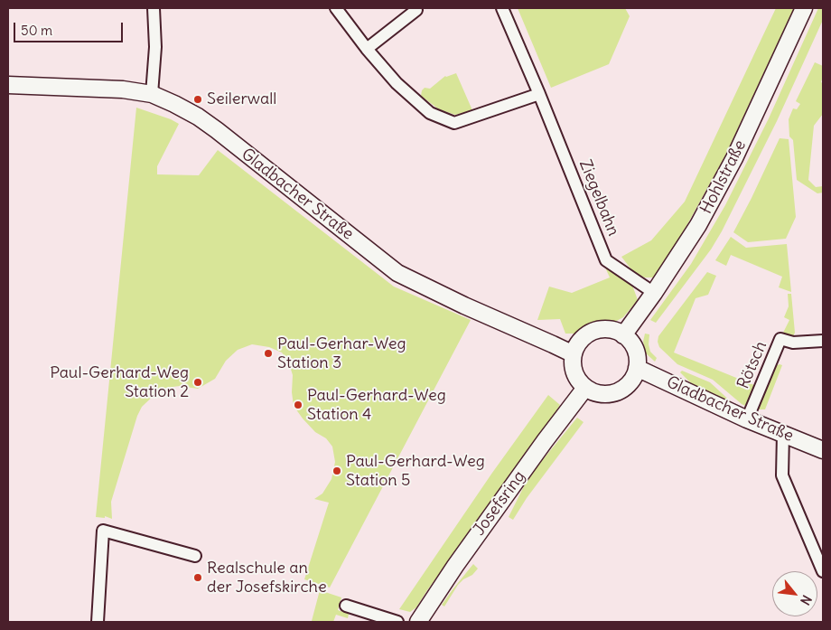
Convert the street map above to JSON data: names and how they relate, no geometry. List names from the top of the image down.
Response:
{
  "streets": {
    "main road": ["Hohlstraße", "Gladbacher Straße", "Josefsring"],
    "street": ["Ziegelbahn", "Rötsch"]
  },
  "crossings": [
    ["Hohlstraße", "Gladbacher Straße"],
    ["Hohlstraße", "Ziegelbahn"],
    ["Hohlstraße", "Josefsring"],
    ["Gladbacher Straße", "Rötsch"],
    ["Gladbacher Straße", "Josefsring"]
  ],
  "places": [
    "Seilerwall",
    "Paul-Gerhar-Weg Station 3",
    "Paul-Gerhard-Weg Station 2",
    "Paul-Gerhard-Weg Station 4",
    "Paul-Gerhard-Weg Station 5",
    "Realschule an der Josefskirche"
  ],
  "scale_bar": "50 m",
  "north": "bottom right"
}
